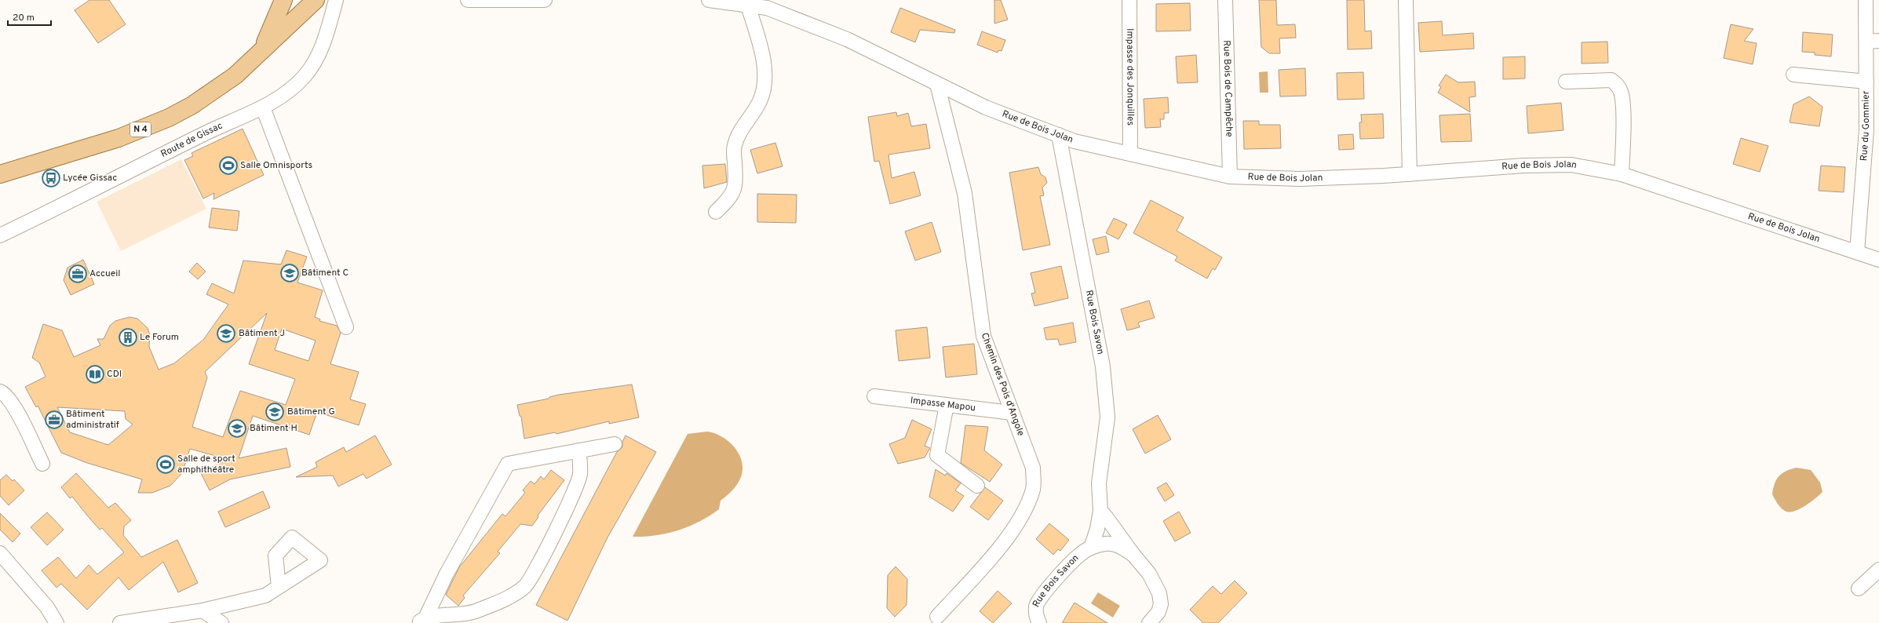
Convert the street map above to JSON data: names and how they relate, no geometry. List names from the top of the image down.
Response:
{
  "streets": {
    "main road": ["N 4"],
    "street": [
      "Impasse des Jonquilles",
      "Rue Bois de Campêche",
      "Rue du Gommier",
      "Rue de Bois Jolan",
      "Route de Gissac",
      "Rue Bois Savon",
      "Chemin des Pois d'Angole",
      "Impasse Mapou"
    ]
  },
  "crossings": [
    ["Impasse des Jonquilles", "Rue de Bois Jolan"],
    ["Rue Bois de Campêche", "Rue de Bois Jolan"],
    ["Rue du Gommier", "Rue de Bois Jolan"],
    ["Rue de Bois Jolan", "Rue Bois Savon"],
    ["Rue de Bois Jolan", "Chemin des Pois d'Angole"],
    ["Chemin des Pois d'Angole", "Impasse Mapou"]
  ],
  "places": {
    "sports": ["Salle Omnisports", "Salle de sport amphithéâtre"],
    "bus stop": ["Lycée Gissac"],
    "school or university": [
      "Bâtiment C",
      "Bâtiment J",
      "Bâtiment G",
      "Bâtiment H"
    ],
    "office": ["Accueil", "Bâtiment administratif"],
    "building": ["Le Forum"],
    "library": ["CDI"]
  },
  "scale_bar": "20 m"
}
